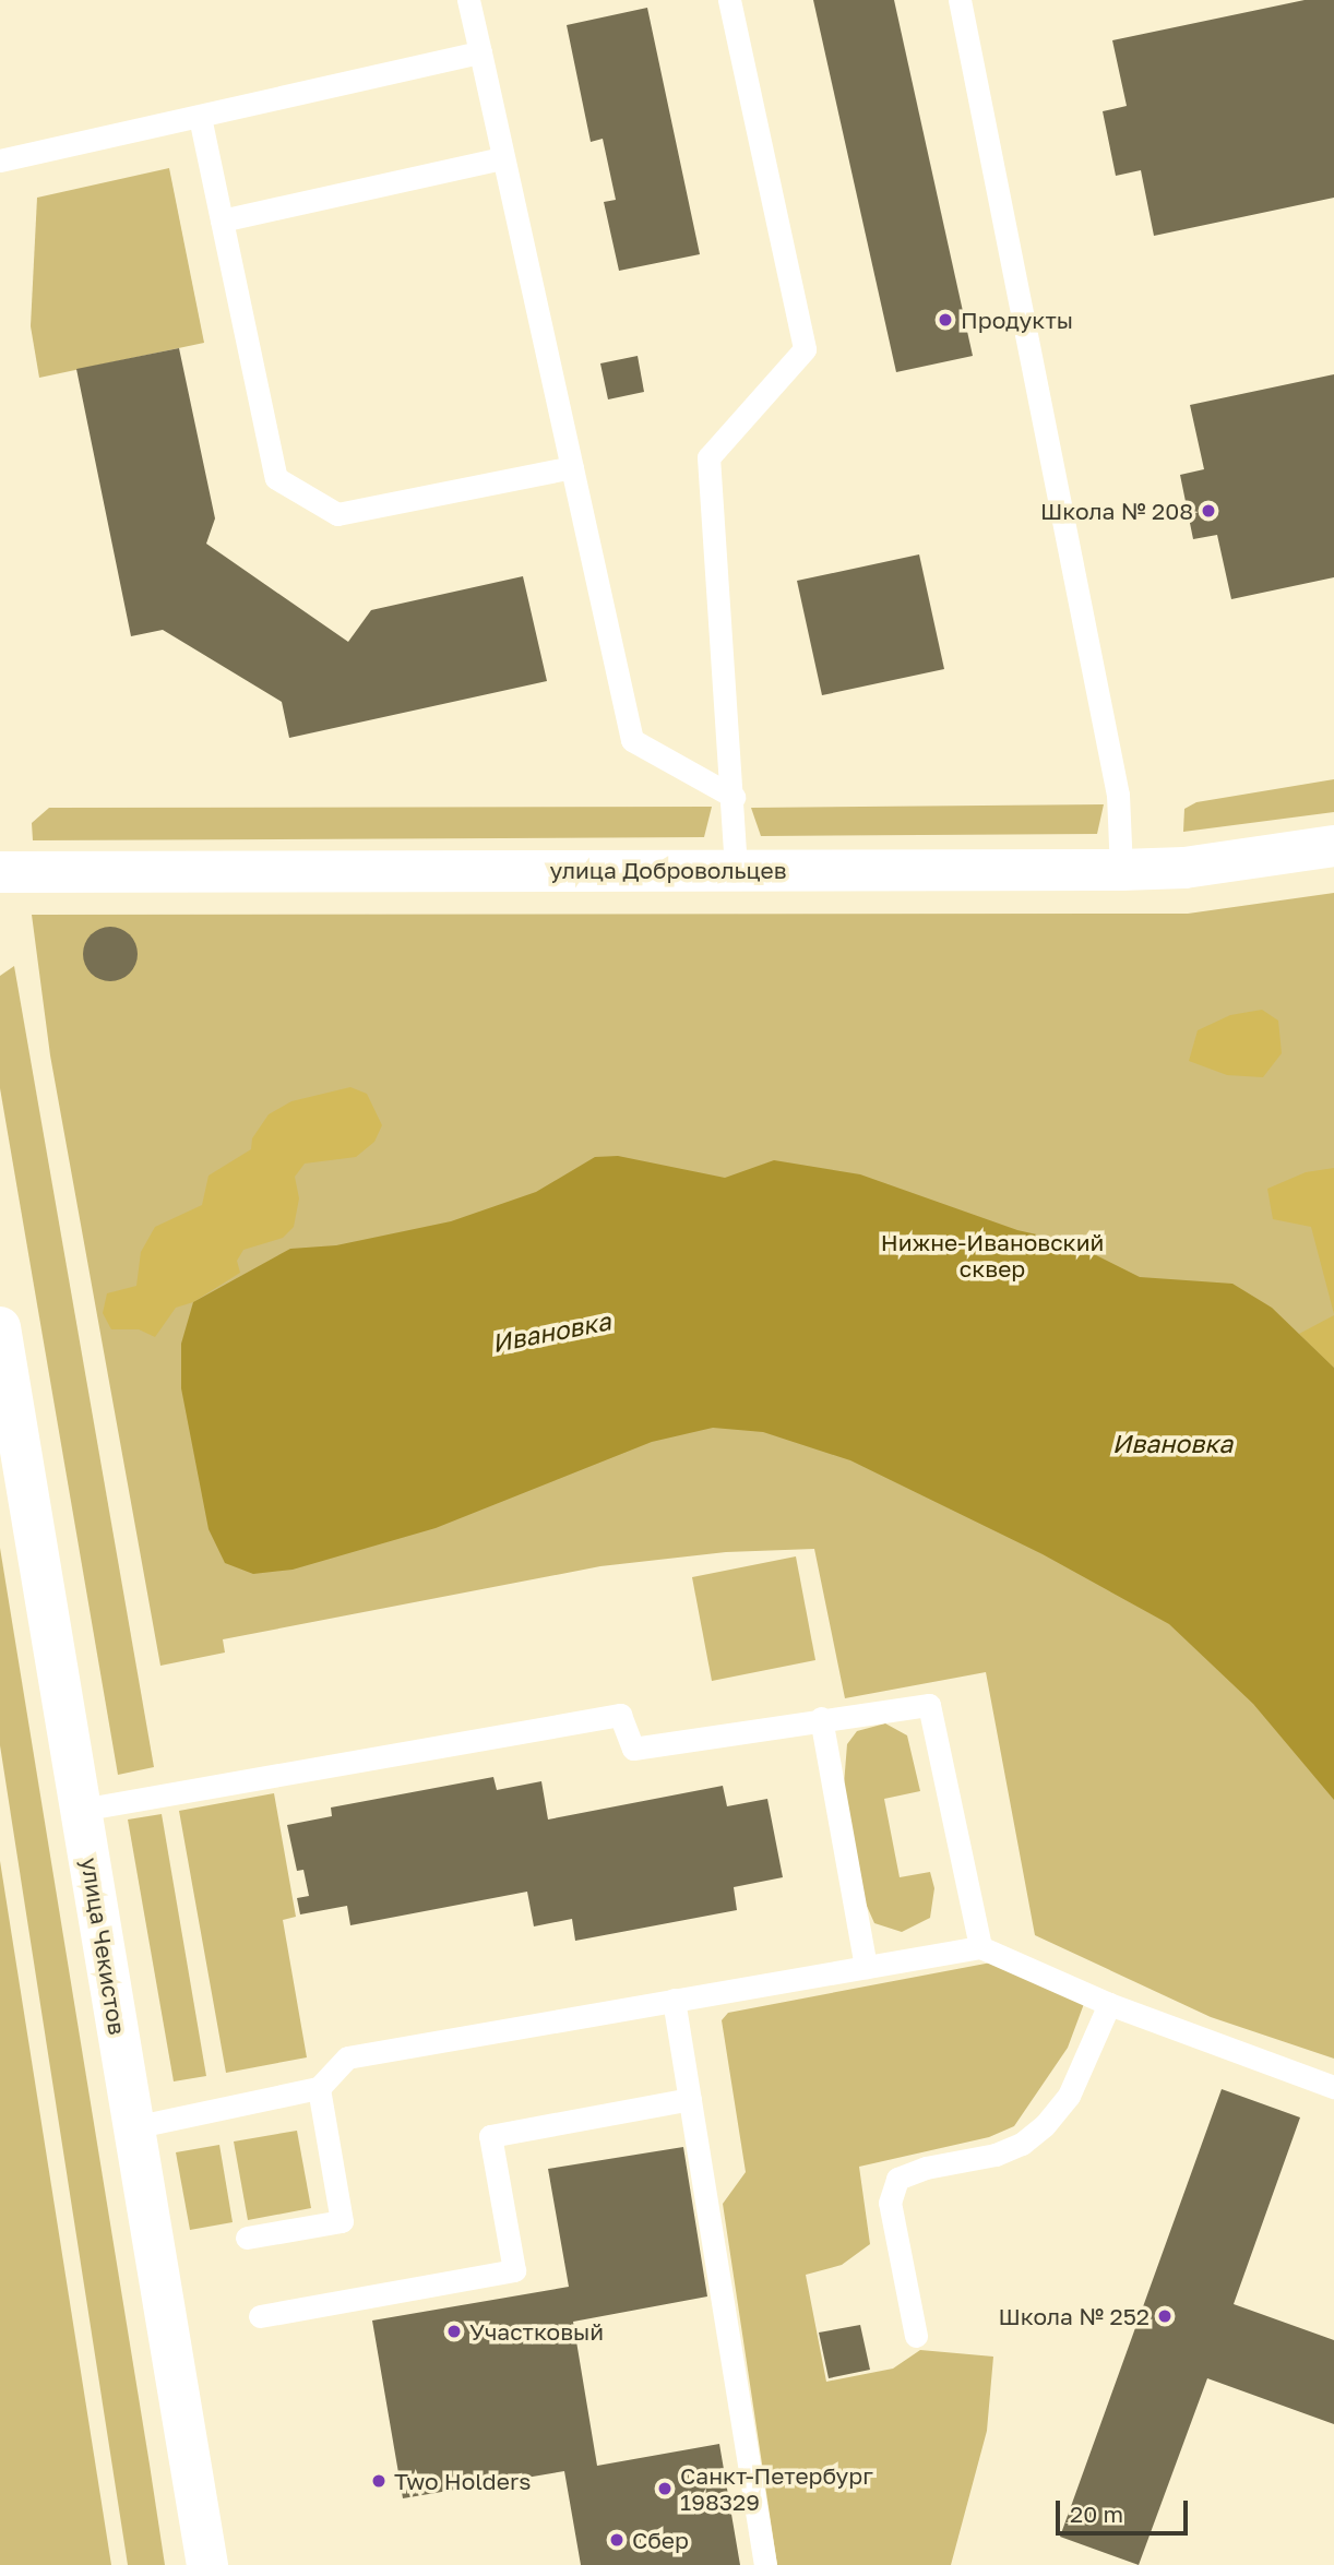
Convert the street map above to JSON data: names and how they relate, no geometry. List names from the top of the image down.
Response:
{
  "streets": {
    "street": ["улица Добровольцев", "улица Чекистов"]
  },
  "water": ["Ивановка"],
  "parks": ["Нижне-Ивановский сквер"],
  "places": [
    "Продукты",
    "Школа № 208",
    "Школа № 252",
    "Участковый",
    "Two Holders",
    "Санкт-Петербург 198329",
    "Сбер"
  ],
  "scale_bar": "20 m"
}
